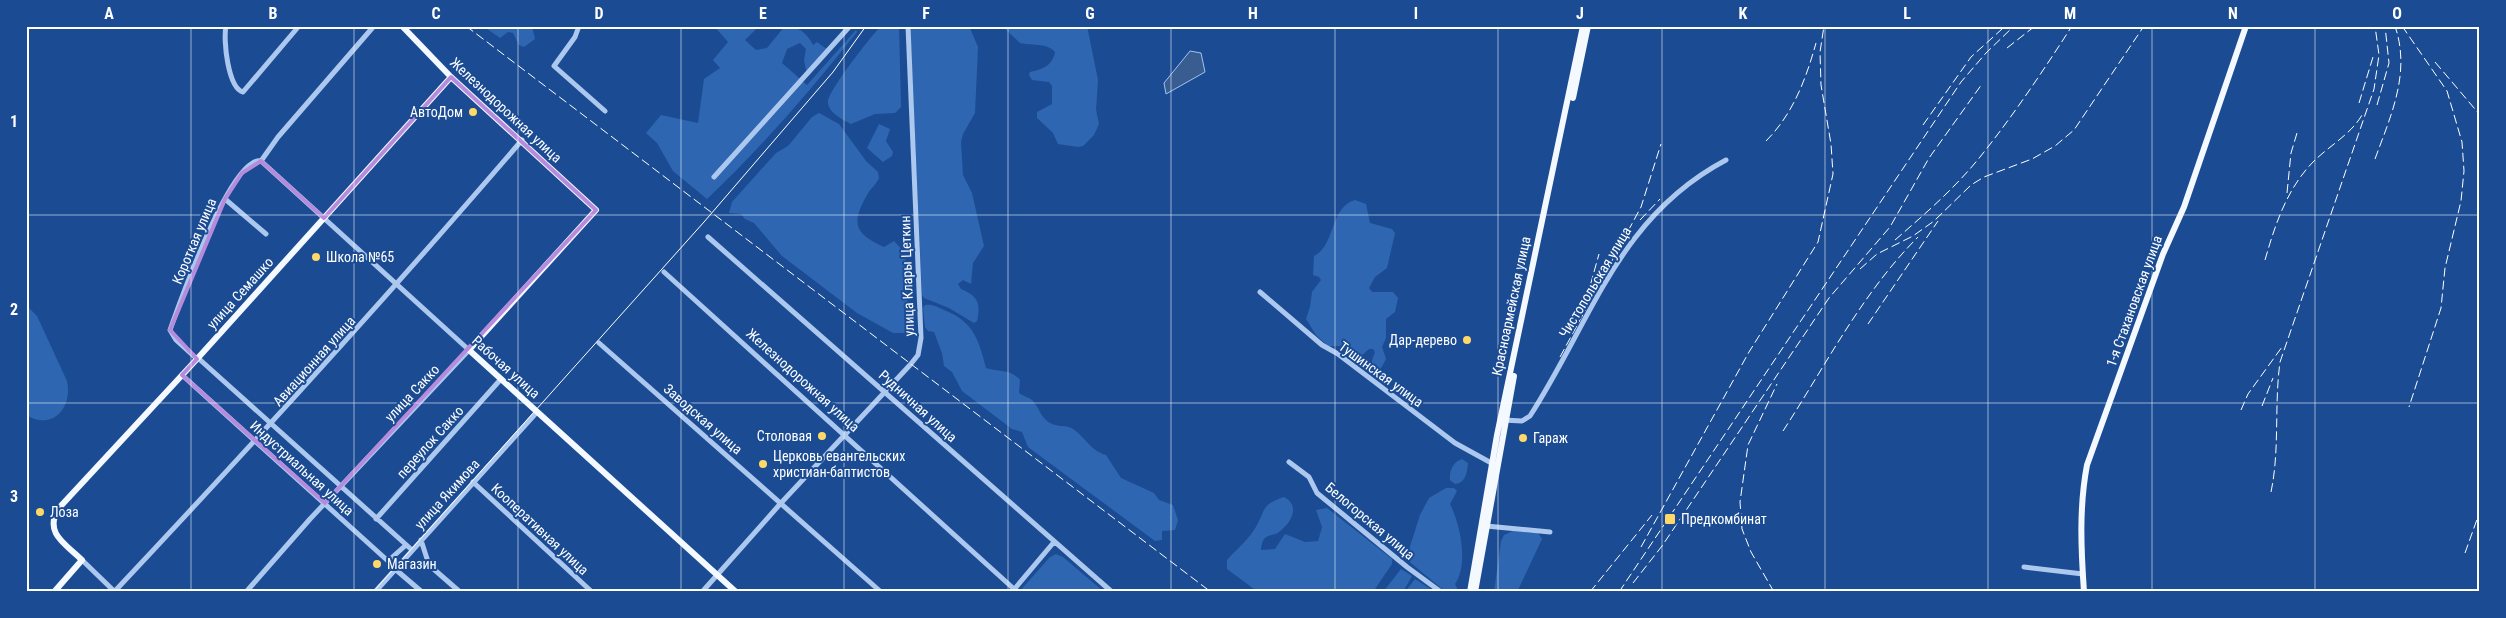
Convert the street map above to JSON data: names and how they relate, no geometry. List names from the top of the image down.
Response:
{
  "streets": {
    "main road": [
      "Железнодорожная улица",
      "улица Семашко",
      "1-я Стахановская улица",
      "Красноармейская улица",
      "Рабочая улица",
      "улица Сакко"
    ],
    "street": [
      "Короткая улица",
      "улица Клары Цеткин",
      "Чистопольская улица",
      "Авиационная улица",
      "Тушинская улица",
      "Рудничная улица",
      "Заводская улица",
      "переулок Сакко",
      "Индустриальная улица",
      "улица Якимова",
      "Белогорская улица",
      "Кооперативная улица"
    ]
  },
  "crossings": [
    ["Железнодорожная улица", "улица Клары Цеткин"],
    ["Железнодорожная улица", "улица Семашко"],
    ["Железнодорожная улица", "Авиационная улица"],
    ["Железнодорожная улица", "улица Сакко"],
    ["Короткая улица", "улица Семашко"],
    ["Короткая улица", "Рабочая улица"],
    ["Короткая улица", "Индустриальная улица"],
    ["улица Клары Цеткин", "Рабочая улица"],
    ["улица Клары Цеткин", "Рудничная улица"],
    ["улица Клары Цеткин", "Заводская улица"],
    ["Чистопольская улица", "Красноармейская улица"],
    ["улица Семашко", "Рабочая улица"],
    ["улица Семашко", "Индустриальная улица"],
    ["Красноармейская улица", "Тушинская улица"],
    ["Авиационная улица", "Рабочая улица"],
    ["Авиационная улица", "Индустриальная улица"],
    ["Рабочая улица", "улица Сакко"],
    ["Рабочая улица", "переулок Сакко"],
    ["Рабочая улица", "улица Якимова"],
    ["улица Сакко", "Индустриальная улица"],
    ["переулок Сакко", "Индустриальная улица"],
    ["Индустриальная улица", "улица Якимова"],
    ["улица Якимова", "Кооперативная улица"]
  ],
  "places": {
    "other": [
      "АвтоДом",
      "Школа №65",
      "Дар-дерево",
      "Столовая",
      "Гараж",
      "Церковь евангельских христиан-баптистов",
      "Лоза",
      "Магазин"
    ],
    "transit": ["Предкомбинат"]
  },
  "grid": {
    "columns": [
      "A",
      "B",
      "C",
      "D",
      "E",
      "F",
      "G",
      "H",
      "I",
      "J",
      "K",
      "L",
      "M",
      "N",
      "O"
    ],
    "rows": ["1", "2", "3"]
  }
}
